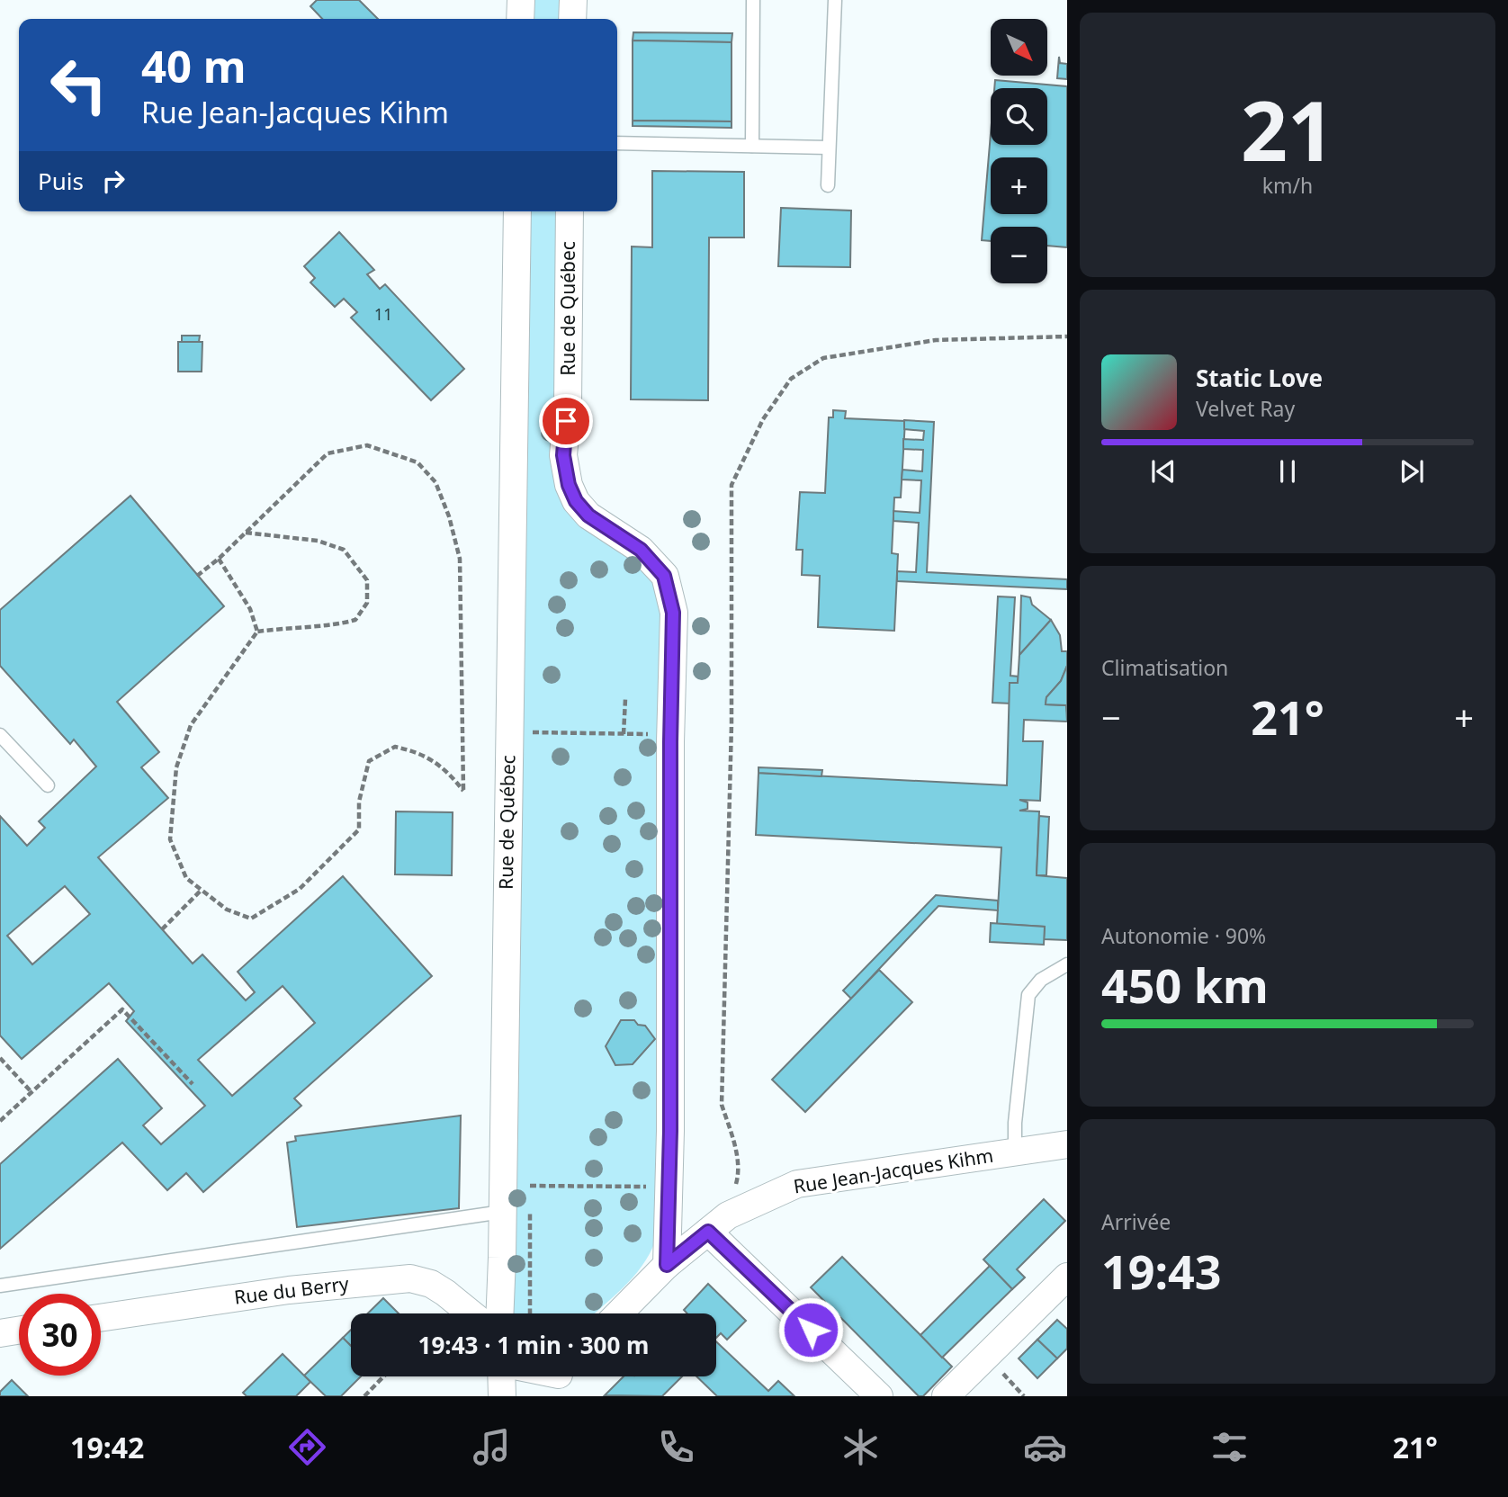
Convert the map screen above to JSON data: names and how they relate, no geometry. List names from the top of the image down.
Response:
{
  "streets": {
    "street": ["Rue de Québec", "Rue Jean-Jacques Kihm", "Rue du Berry"]
  },
  "crossings": [
    ["Rue de Québec", "Rue Jean-Jacques Kihm"]
  ],
  "house_numbers": ["11"],
  "north": "bottom right",
  "page": {
    "tile": [
      ["21", "km/h"],
      "Climatisation",
      ["Autonomie · 90%", "450 km"],
      ["Arrivée", "19:43"]
    ],
    "map_buttons": ["+", "−"],
    "turn": ["40 m", "Rue Jean-Jacques Kihm"],
    "then": "Puis",
    "song": ["Static Love", "Velvet Ray"],
    "heat": ["−", "21°", "+"],
    "limit": "30",
    "trip": "19:43 · 1 min · 300 m",
    "tabs": ["19:42", "21°"]
  }
}
